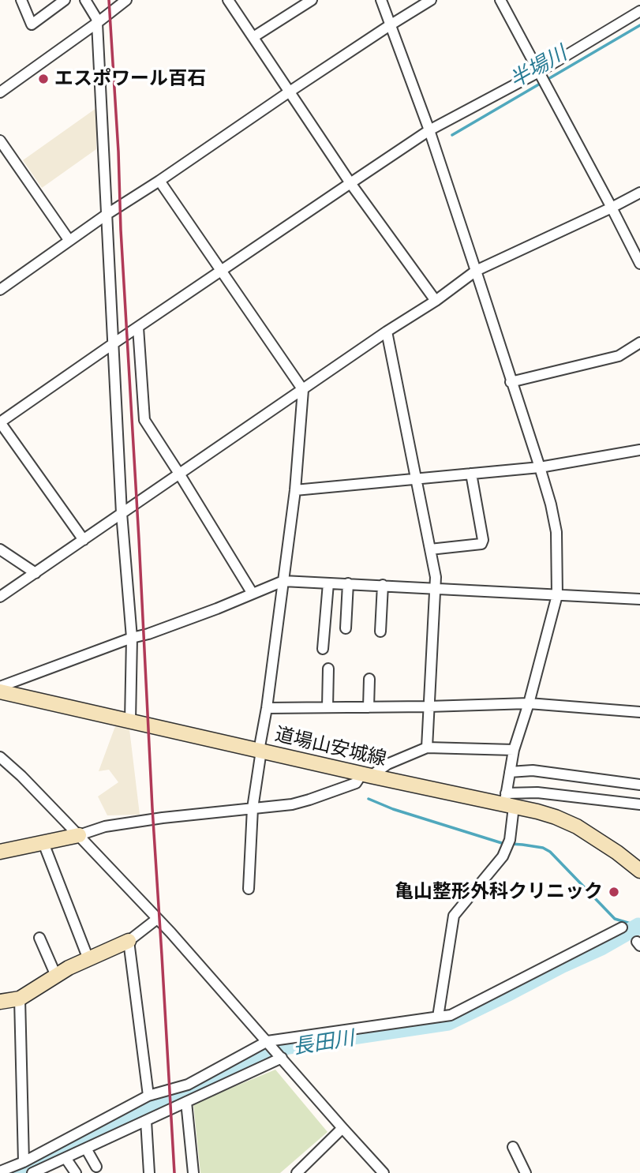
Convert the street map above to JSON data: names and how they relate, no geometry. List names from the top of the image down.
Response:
{
  "streets": {
    "main road": ["道場山安城線"]
  },
  "water": ["半場川", "長田川"],
  "places": ["エスポワール百石", "亀山整形外科クリニック"]
}
